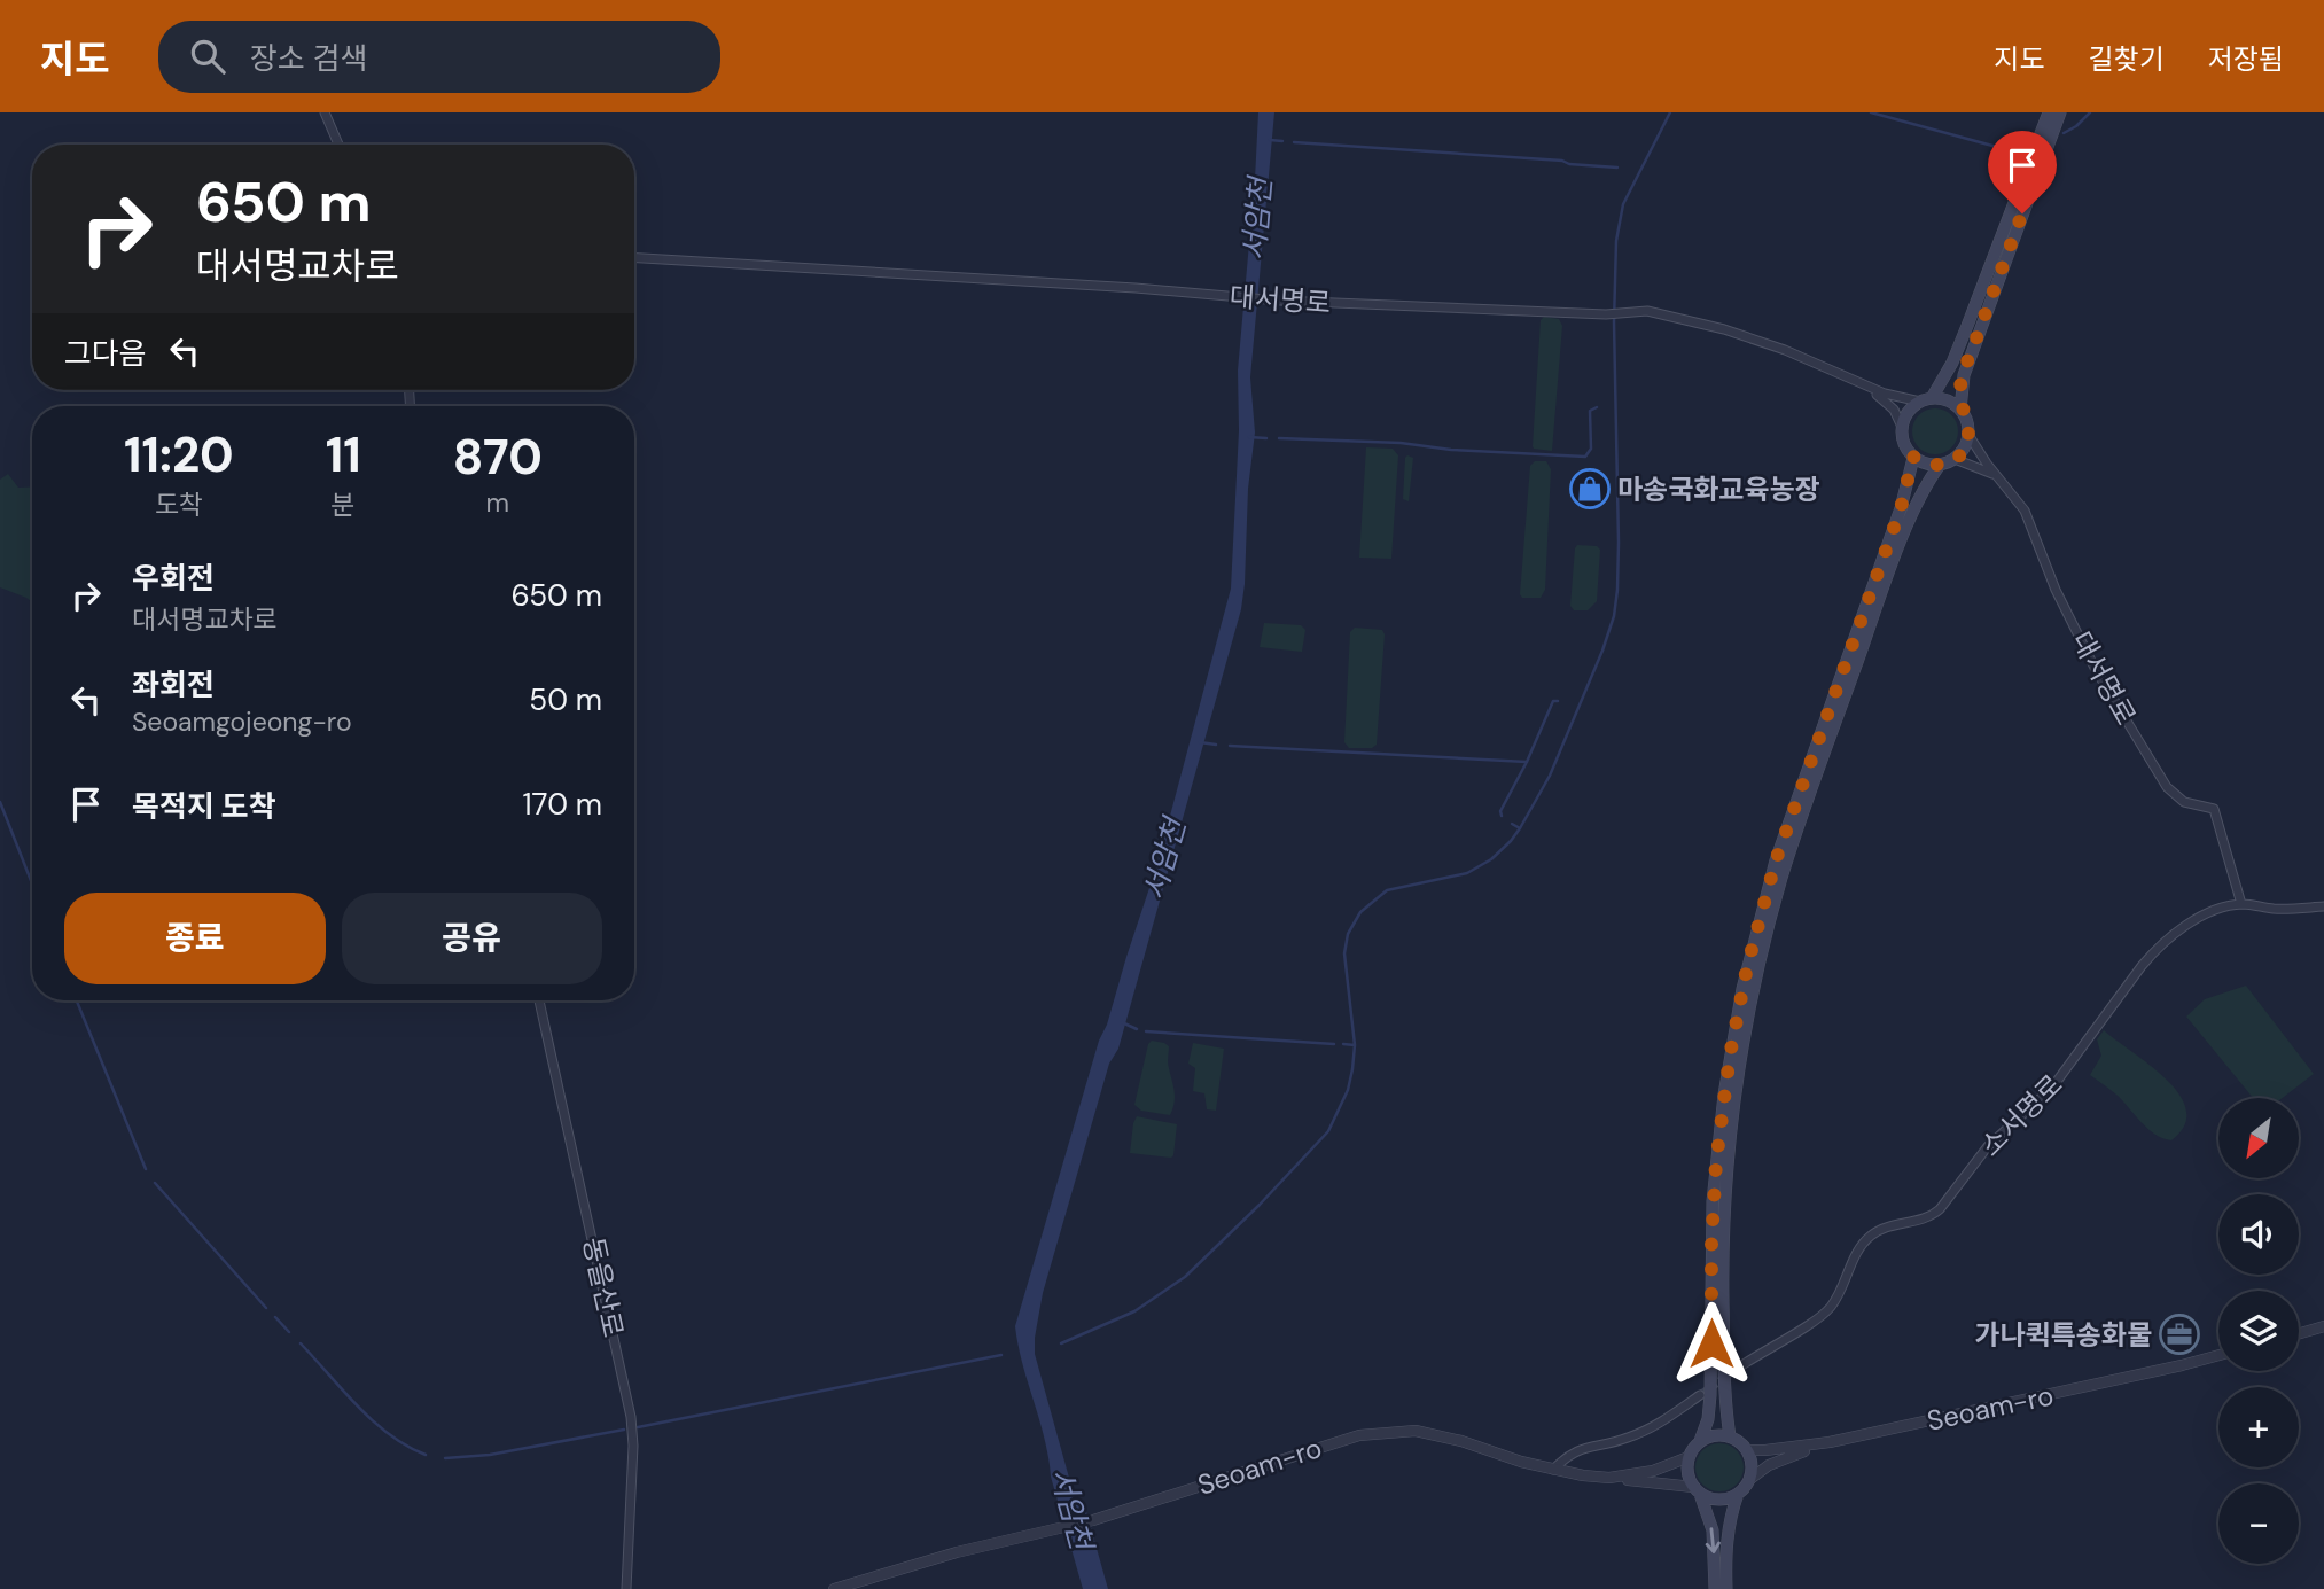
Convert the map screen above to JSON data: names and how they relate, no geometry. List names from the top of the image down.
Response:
{
  "streets": {
    "street": [
      "대서명로",
      "소서명로",
      "동을산로",
      "Seoam-ro"
    ]
  },
  "crossings": [
    ["대서명로", "소서명로"]
  ],
  "water": ["서암천"],
  "places": {
    "shop": ["마송국화교육농장"],
    "office": ["가나퀵특송화물"]
  },
  "north": "bottom left",
  "page": {
    "header": "지도",
    "search": "장소 검색",
    "nav": ["지도", "길찾기", "저장됨"],
    "turn": ["650 m", "대서명교차로"],
    "then": "그다음",
    "eta": [
      "11:20",
      "도착",
      "11",
      "분",
      "870",
      "m"
    ],
    "list": [
      {
        "name": "우회전",
        "note": "대서명교차로",
        "value": "650 m"
      },
      {
        "name": "좌회전",
        "note": "Seoamgojeong-ro",
        "value": "50 m"
      },
      {
        "name": "목적지 도착",
        "value": "170 m"
      }
    ],
    "buttons": ["종료", "공유"],
    "map_buttons": ["+", "−"]
  }
}
